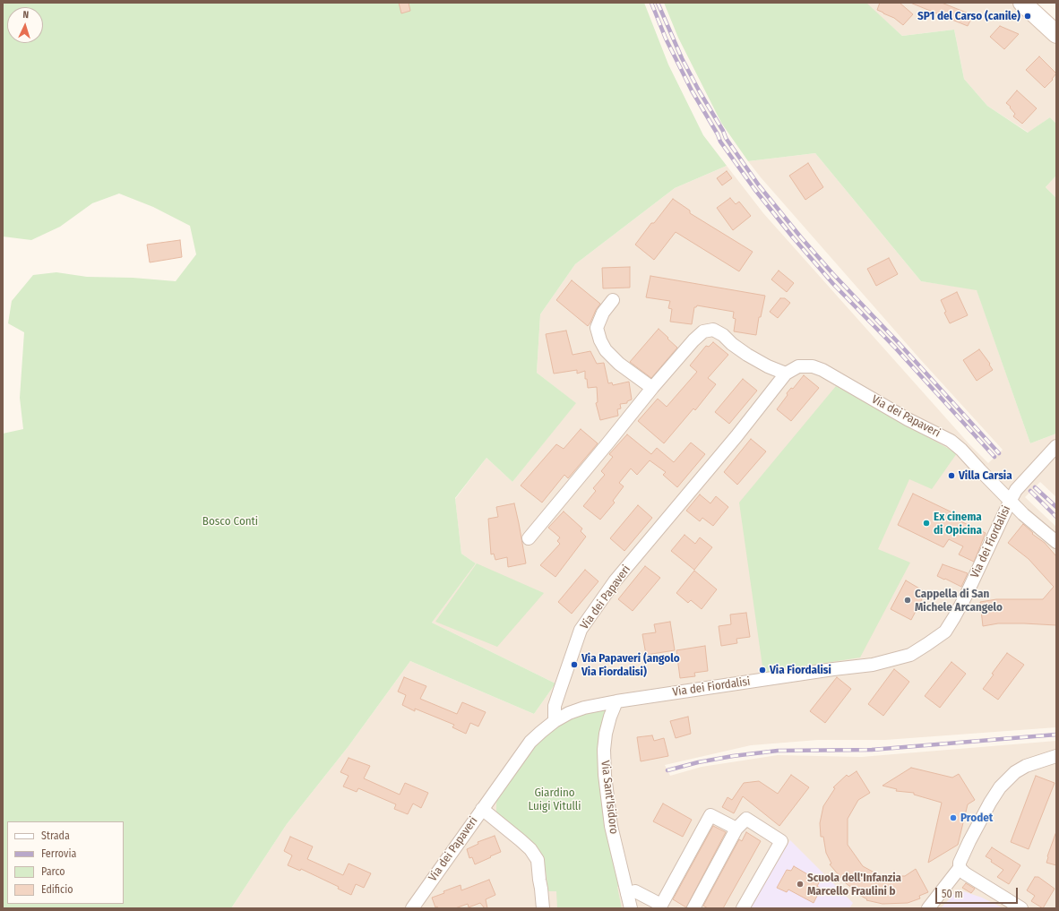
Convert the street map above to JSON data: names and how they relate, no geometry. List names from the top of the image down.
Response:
{
  "streets": {
    "street": ["Via dei Papaveri", "Via dei Fiordalisi", "Via Sant'Isidoro"]
  },
  "crossings": [
    ["Via dei Papaveri", "Via dei Fiordalisi"],
    ["Via dei Fiordalisi", "Via Sant'Isidoro"]
  ],
  "parks": ["Bosco Conti", "Giardino Luigi Vitulli"],
  "places": [
    "SP1 del Carso (canile)",
    "Villa Carsia",
    "Ex cinema di Opicina",
    "Cappella di San Michele Arcangelo",
    "Via Papaveri (angolo Via Fiordalisi)",
    "Via Fiordalisi",
    "Prodet",
    "Scuola dell'Infanzia Marcello Fraulini b"
  ],
  "legend": [
    "Strada",
    "Ferrovia",
    "Parco",
    "Edificio"
  ],
  "scale_bar": "50 m",
  "north": "top"
}
